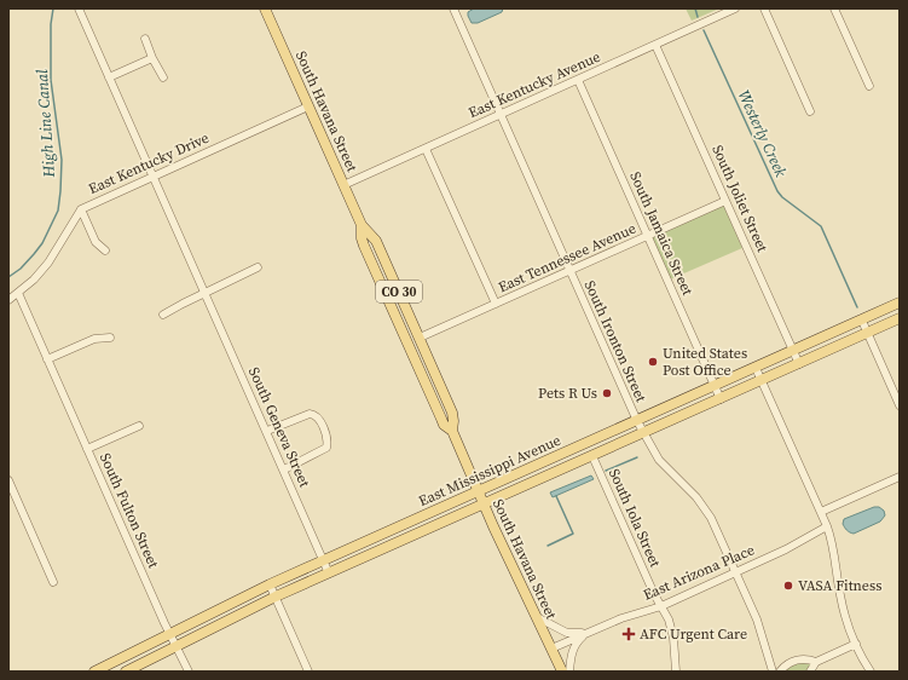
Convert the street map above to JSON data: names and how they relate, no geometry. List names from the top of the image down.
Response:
{
  "streets": {
    "main road": ["South Havana Street", "CO 30", "East Mississippi Avenue"],
    "street": [
      "East Kentucky Avenue",
      "East Kentucky Drive",
      "South Joliet Street",
      "South Jamaica Street",
      "East Tennessee Avenue",
      "South Ironton Street",
      "South Geneva Street",
      "South Fulton Street",
      "South Iola Street",
      "East Arizona Place"
    ]
  },
  "crossings": [
    ["East Kentucky Avenue", "South Havana Street"],
    ["East Kentucky Avenue", "South Joliet Street"],
    ["East Kentucky Avenue", "South Jamaica Street"],
    ["East Kentucky Avenue", "South Ironton Street"],
    ["South Havana Street", "East Kentucky Drive"],
    ["South Havana Street", "East Tennessee Avenue"],
    ["South Havana Street", "East Mississippi Avenue"],
    ["South Havana Street", "East Arizona Place"],
    ["East Kentucky Drive", "South Geneva Street"],
    ["East Kentucky Drive", "South Fulton Street"],
    ["South Joliet Street", "East Tennessee Avenue"],
    ["South Joliet Street", "East Mississippi Avenue"],
    ["South Jamaica Street", "East Tennessee Avenue"],
    ["South Jamaica Street", "East Mississippi Avenue"],
    ["East Tennessee Avenue", "South Ironton Street"],
    ["South Ironton Street", "East Mississippi Avenue"],
    ["South Ironton Street", "East Arizona Place"],
    ["South Geneva Street", "East Mississippi Avenue"],
    ["East Mississippi Avenue", "South Fulton Street"],
    ["East Mississippi Avenue", "South Iola Street"],
    ["South Iola Street", "East Arizona Place"]
  ],
  "water": ["High Line Canal", "Westerly Creek"],
  "places": {
    "other": ["United States Post Office", "Pets R Us", "VASA Fitness"],
    "health": ["AFC Urgent Care"]
  }
}
